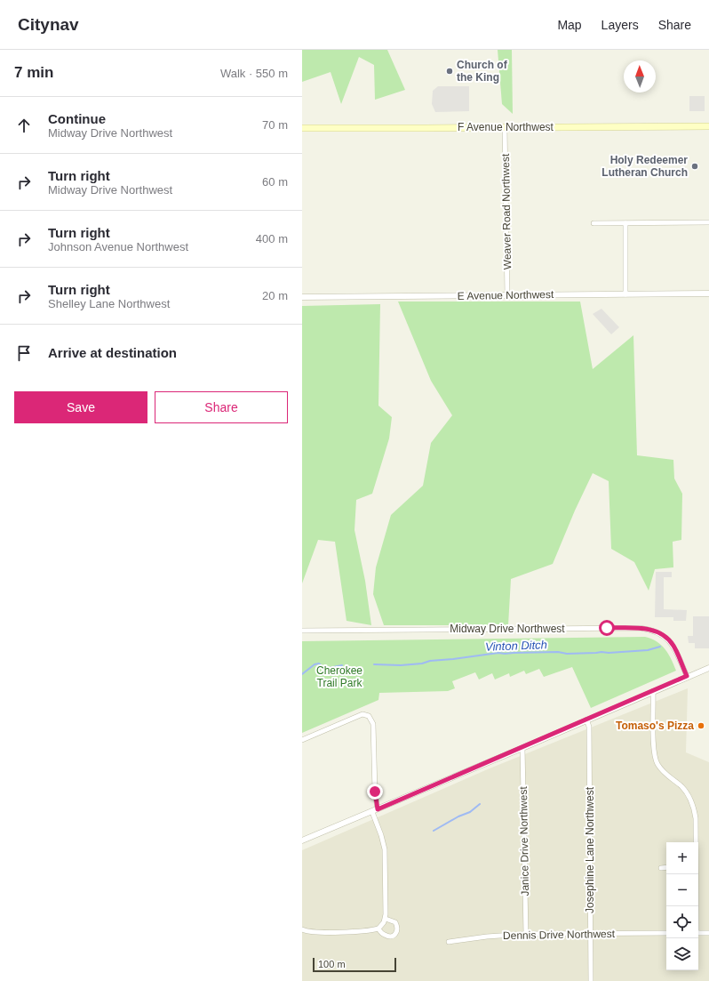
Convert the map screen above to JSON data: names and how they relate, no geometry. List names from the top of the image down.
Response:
{
  "streets": {
    "main road": ["F Avenue Northwest"],
    "street": [
      "Weaver Road Northwest",
      "E Avenue Northwest",
      "Midway Drive Northwest",
      "Janice Drive Northwest",
      "Josephine Lane Northwest",
      "Dennis Drive Northwest"
    ]
  },
  "crossings": [
    ["F Avenue Northwest", "Weaver Road Northwest"],
    ["Weaver Road Northwest", "E Avenue Northwest"],
    ["Janice Drive Northwest", "Dennis Drive Northwest"],
    ["Josephine Lane Northwest", "Dennis Drive Northwest"]
  ],
  "water": ["Vinton Ditch"],
  "parks": ["Cherokee Trail Park"],
  "places": ["Church of the King", "Holy Redeemer Lutheran Church", "Tomaso's Pizza"],
  "scale_bar": "100 m",
  "north": "top",
  "page": {
    "header": "Citynav",
    "nav": ["Map", "Layers", "Share"],
    "heading": ["7 min", "Walk · 550 m"],
    "list": [
      ["Continue", "Midway Drive Northwest", "70 m"],
      ["Turn right", "Midway Drive Northwest", "60 m"],
      ["Turn right", "Johnson Avenue Northwest", "400 m"],
      ["Turn right", "Shelley Lane Northwest", "20 m"],
      "Arrive at destination"
    ],
    "buttons": ["Save", "Share"],
    "map_buttons": ["+", "−"],
    "scale": "100 m"
  }
}
